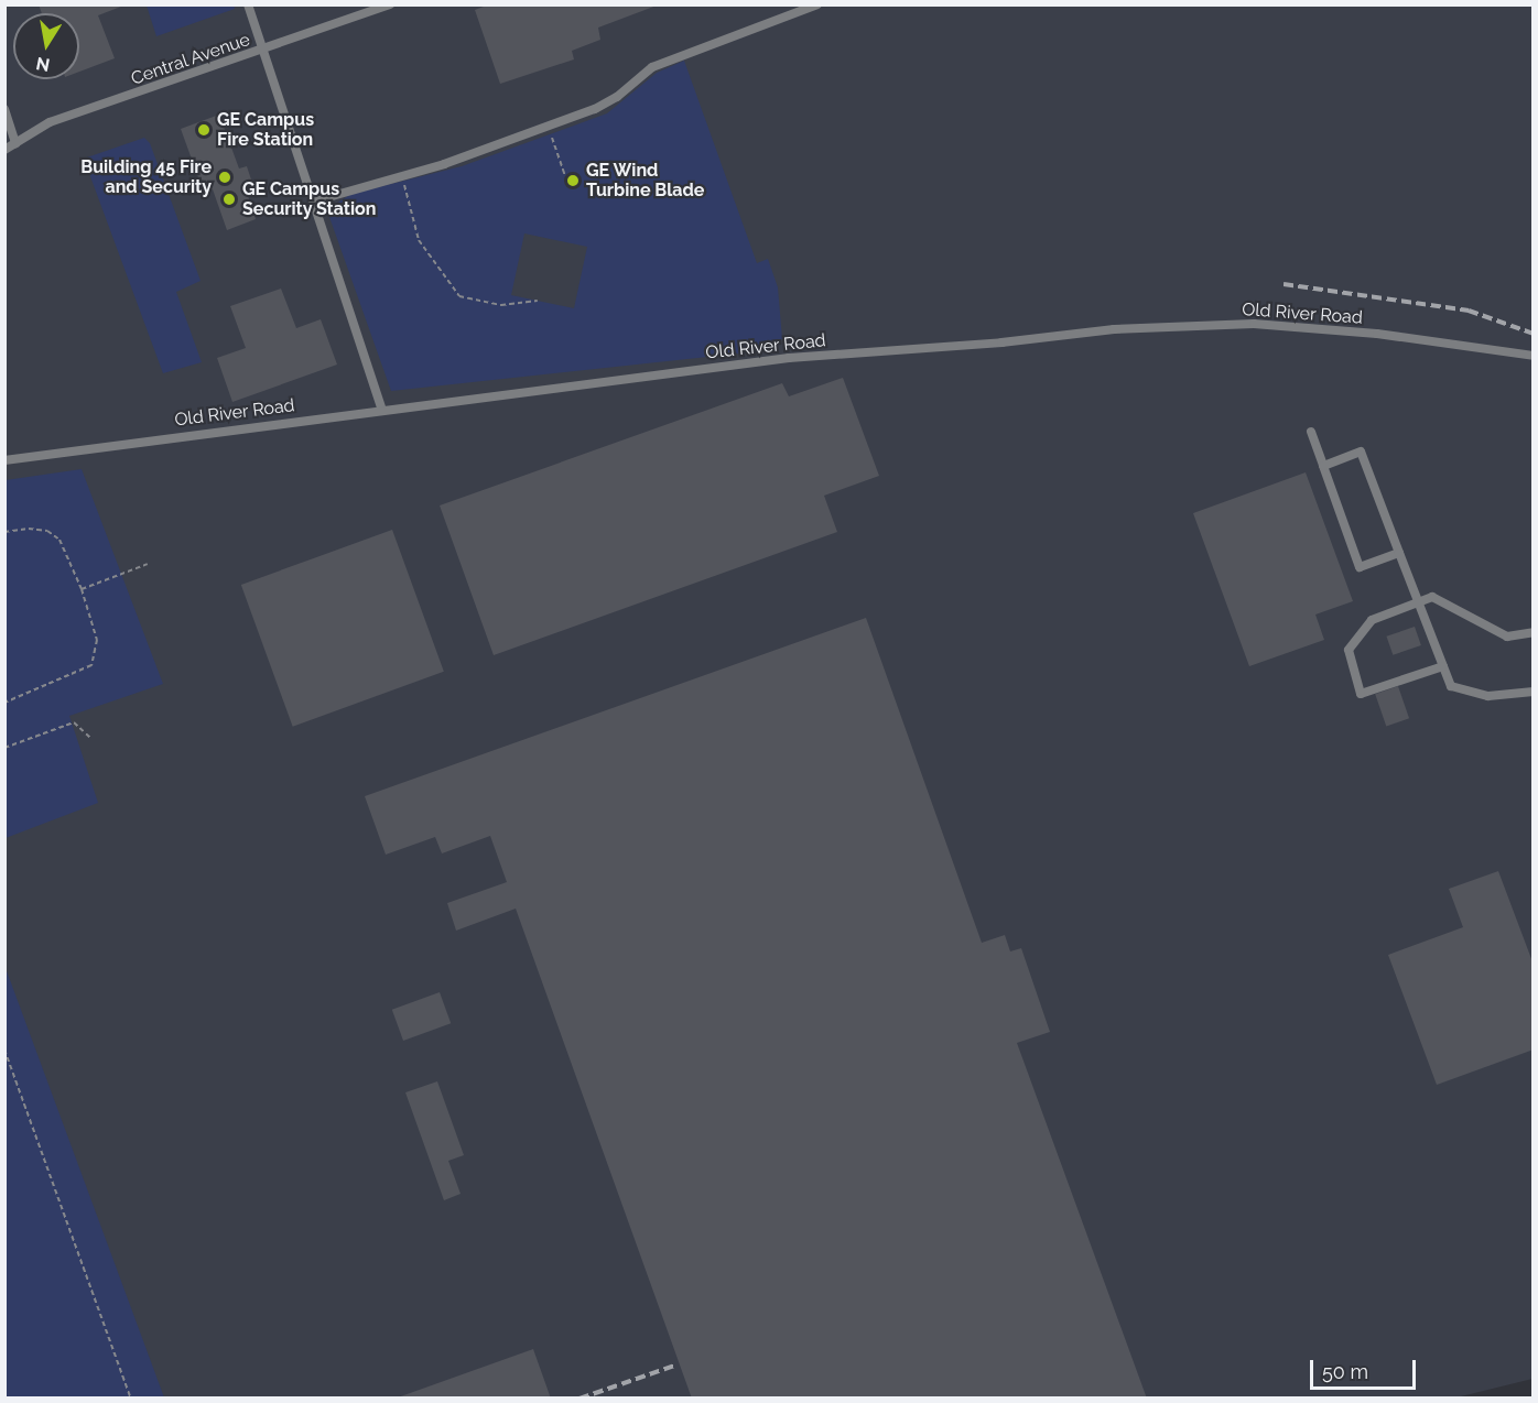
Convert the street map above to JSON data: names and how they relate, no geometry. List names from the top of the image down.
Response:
{
  "streets": {
    "lane": ["Central Avenue", "Old River Road"]
  },
  "places": [
    "GE Campus Fire Station",
    "Building 45 Fire and Security",
    "GE Wind Turbine Blade",
    "GE Campus Security Station"
  ],
  "scale_bar": "50 m",
  "north": "bottom"
}
